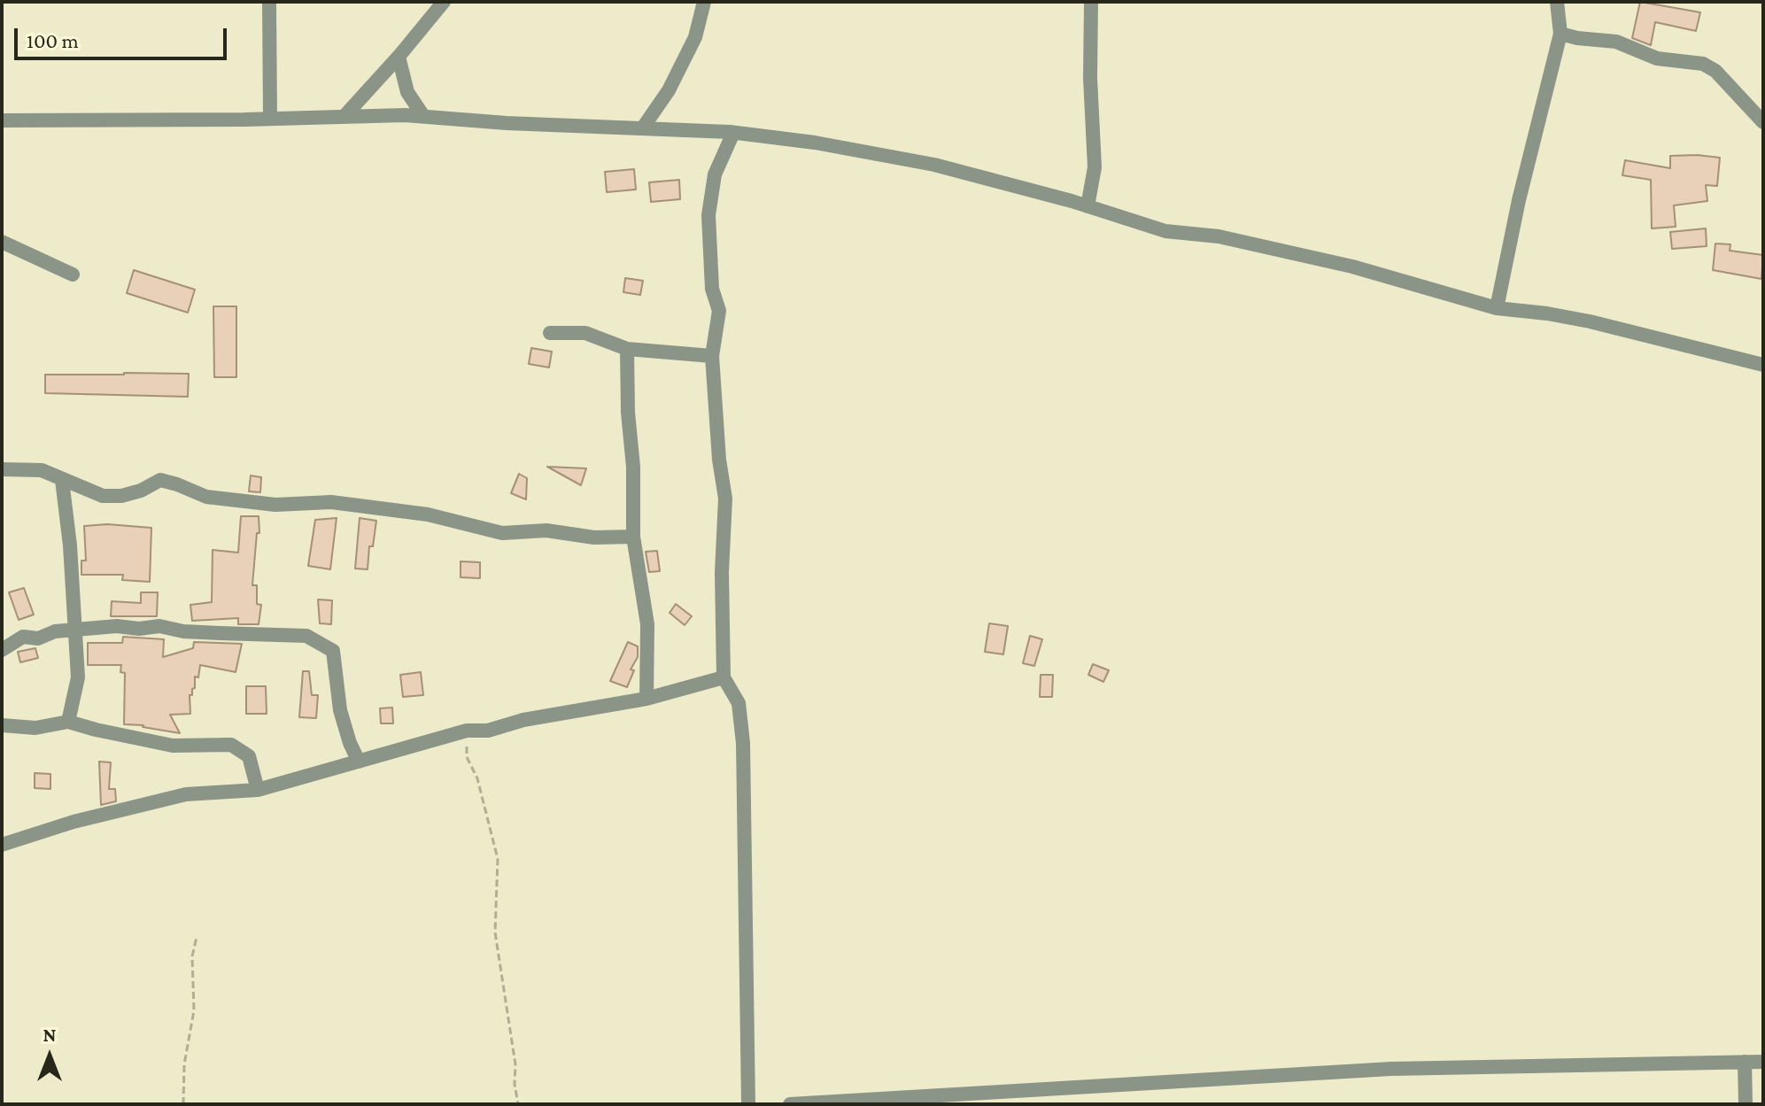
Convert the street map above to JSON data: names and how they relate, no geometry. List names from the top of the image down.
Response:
{
  "scale_bar": "100 m",
  "north": "top"
}
